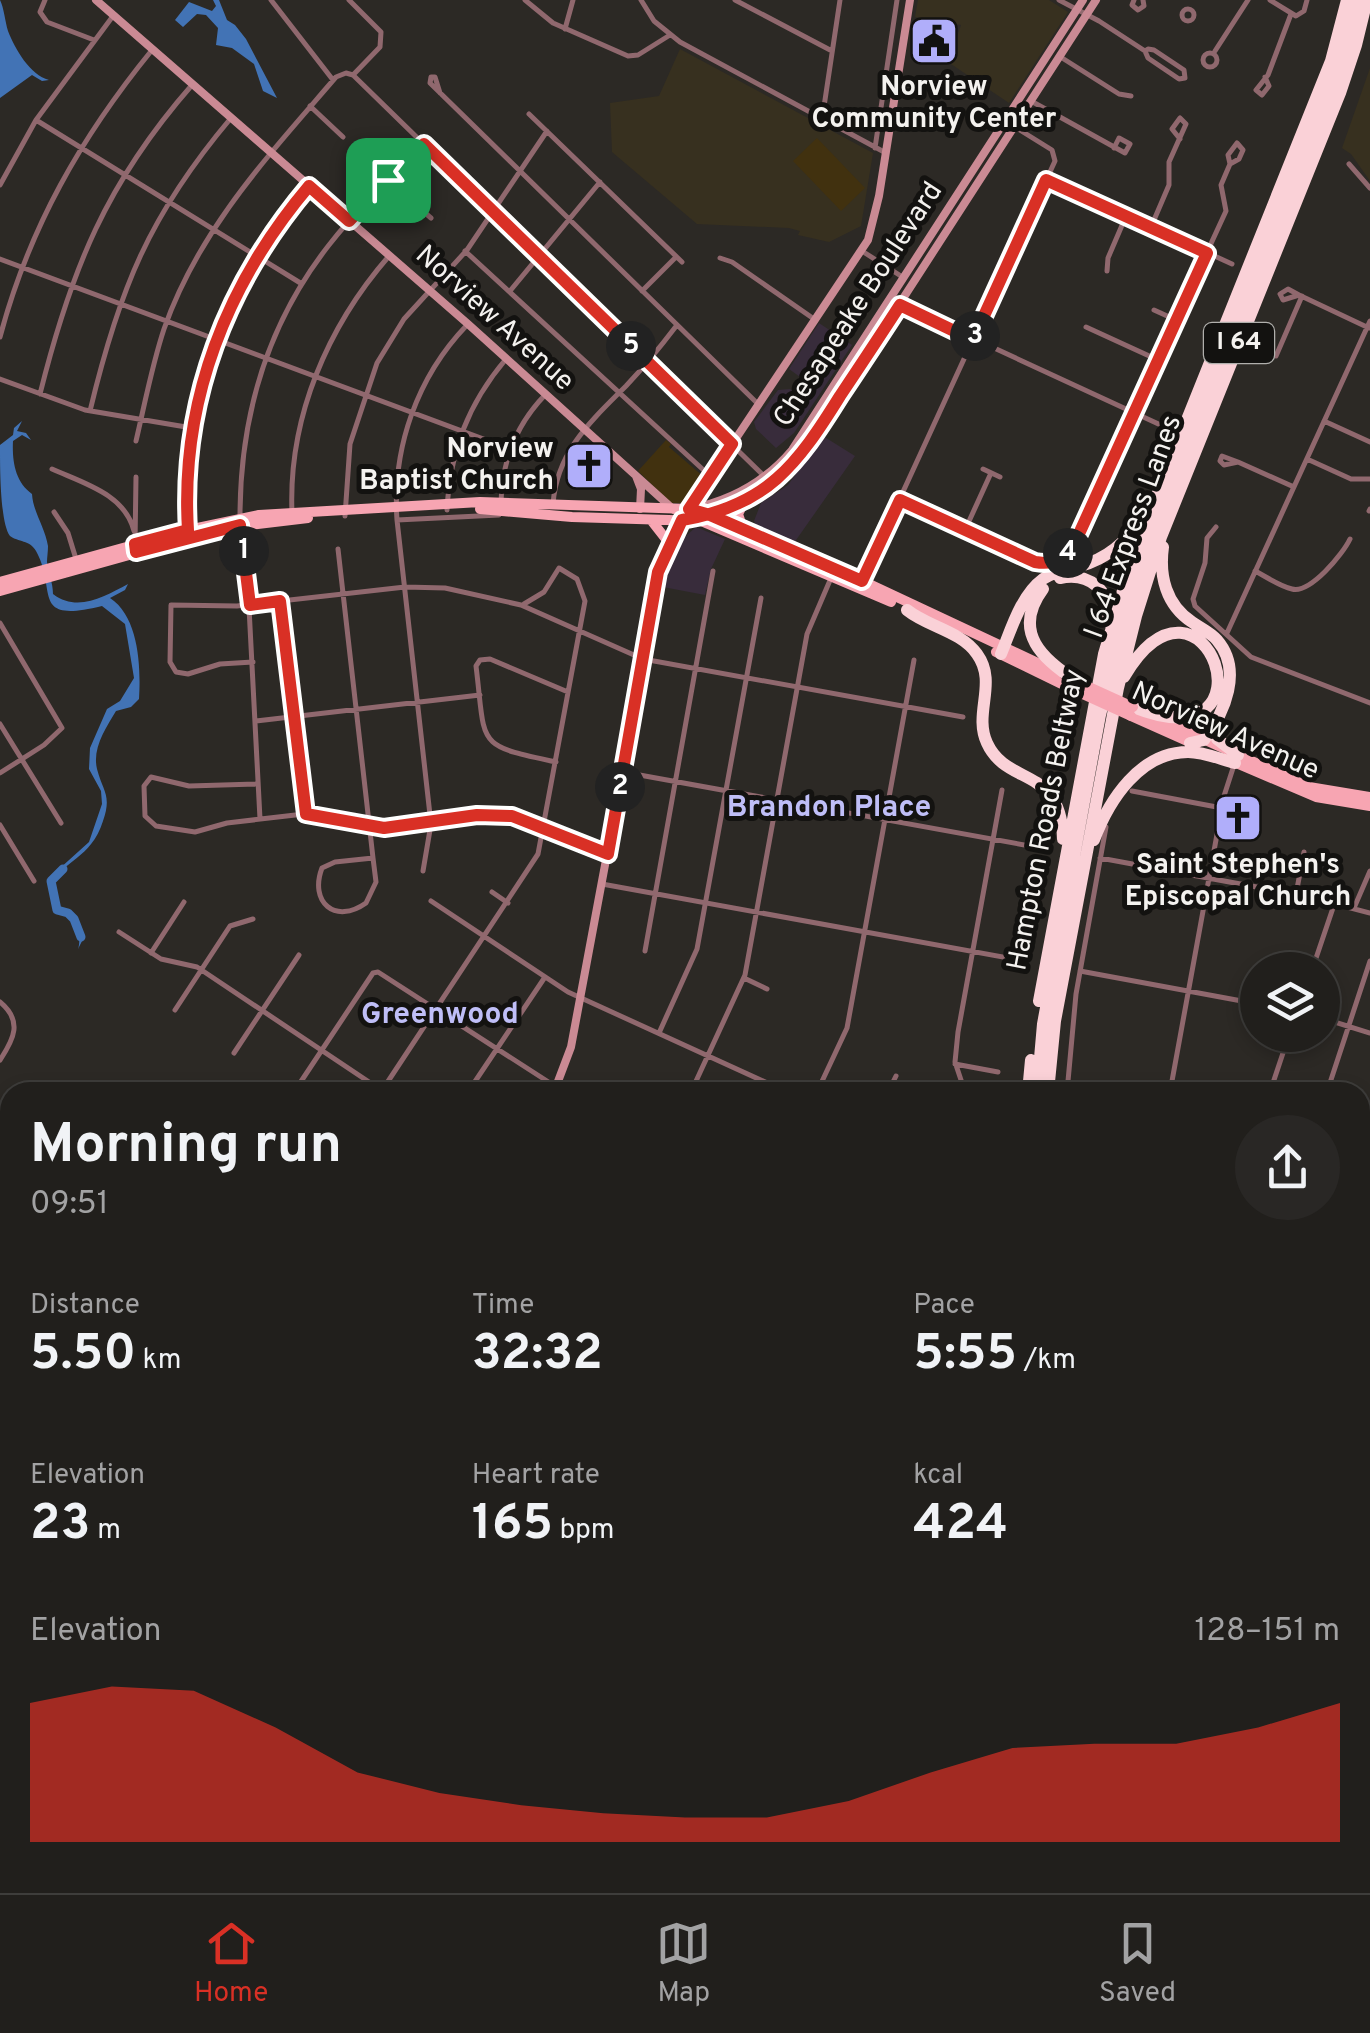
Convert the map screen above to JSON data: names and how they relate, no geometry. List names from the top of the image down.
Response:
{
  "streets": {
    "highway": ["I 64", "I 64 Express Lanes", "Hampton Roads Beltway"],
    "main road": ["Chesapeake Boulevard", "Norview Avenue"]
  },
  "crossings": [
    ["Chesapeake Boulevard", "Norview Avenue"]
  ],
  "districts": ["Brandon Place", "Greenwood"],
  "places": {
    "public building": ["Norview Community Center"],
    "church": ["Norview Baptist Church", "Saint Stephen's Episcopal Church"]
  },
  "page": {
    "pins": [
      "3",
      "5",
      "1",
      "4",
      "2"
    ],
    "heading": ["Morning run", "09:51"],
    "stats": [
      ["Distance", "5.50 km"],
      ["Time", "32:32"],
      ["Pace", "5:55 /km"],
      ["Elevation", "23 m"],
      ["Heart rate", "165 bpm"],
      ["kcal", "424"]
    ],
    "chart": ["Elevation", "128–151 m"],
    "tabs": ["Home", "Map", "Saved"]
  }
}
